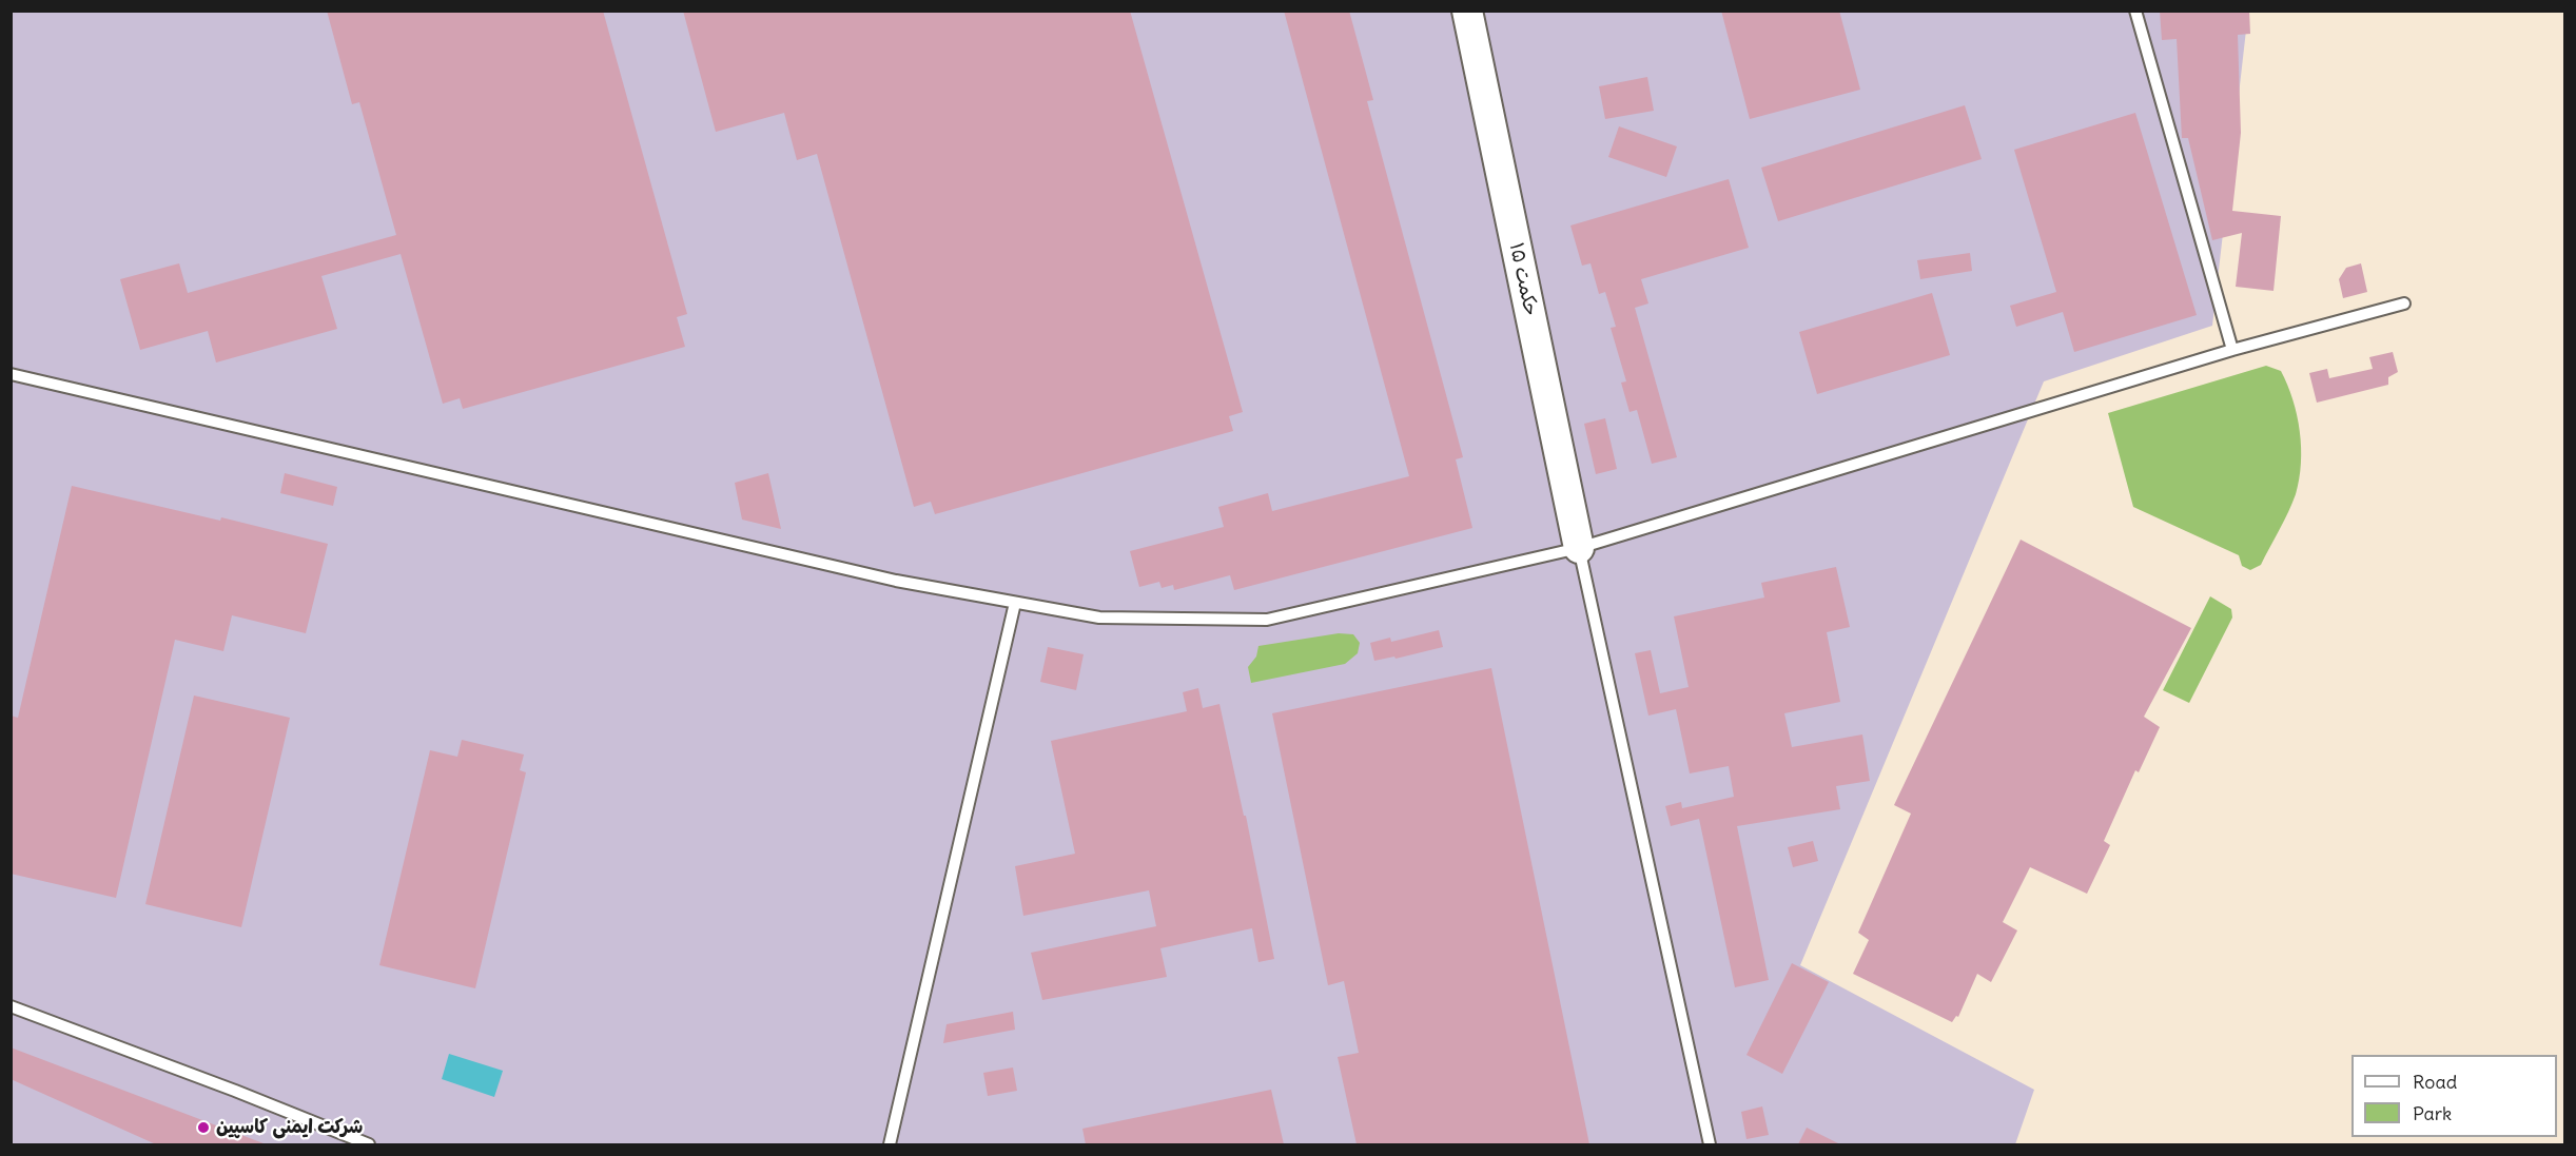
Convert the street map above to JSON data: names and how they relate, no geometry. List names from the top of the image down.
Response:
{
  "streets": {
    "street": ["حکمت ۱۵"]
  },
  "places": ["شرکت ایمنی کاسپین"],
  "legend": ["Road", "Park"]
}
